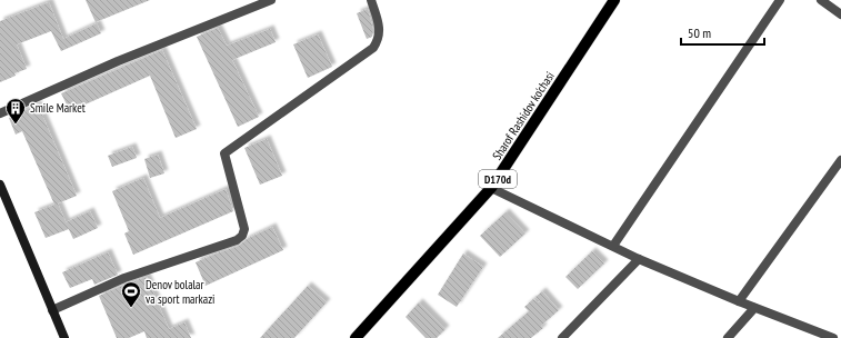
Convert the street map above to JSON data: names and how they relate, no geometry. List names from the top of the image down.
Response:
{
  "streets": {
    "main road": ["Sharof Rashidov ko'chasi", "D170d"]
  },
  "places": {
    "building": ["Smile Market"],
    "sports": ["Denov bolalar va sport markazi"]
  },
  "scale_bar": "50 m"
}
